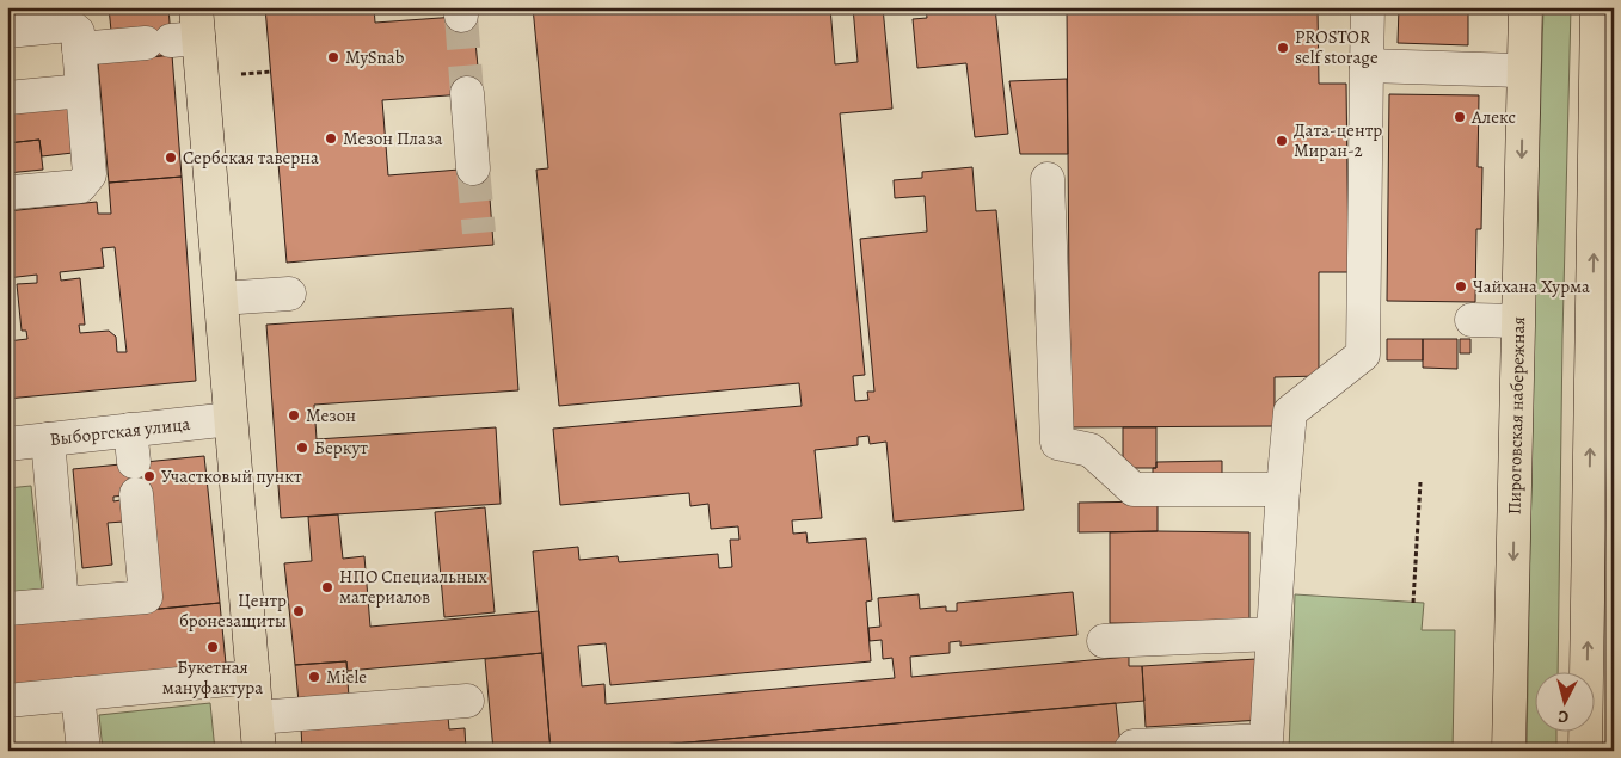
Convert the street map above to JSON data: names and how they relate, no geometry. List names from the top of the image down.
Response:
{
  "streets": {
    "main road": ["Пироговская набережная"],
    "street": ["Выборгская улица"]
  },
  "places": [
    "PROSTOR self storage",
    "MySnab",
    "Алекс",
    "Мезон Плаза",
    "Дата-центр Миран-2",
    "Сербская таверна",
    "Чайхана Хурма",
    "Мезон",
    "Беркут",
    "Участковый пункт",
    "НПО Специальных материалов",
    "Центр бронезащиты",
    "Букетная мануфактура",
    "Miele"
  ],
  "north": "bottom"
}
